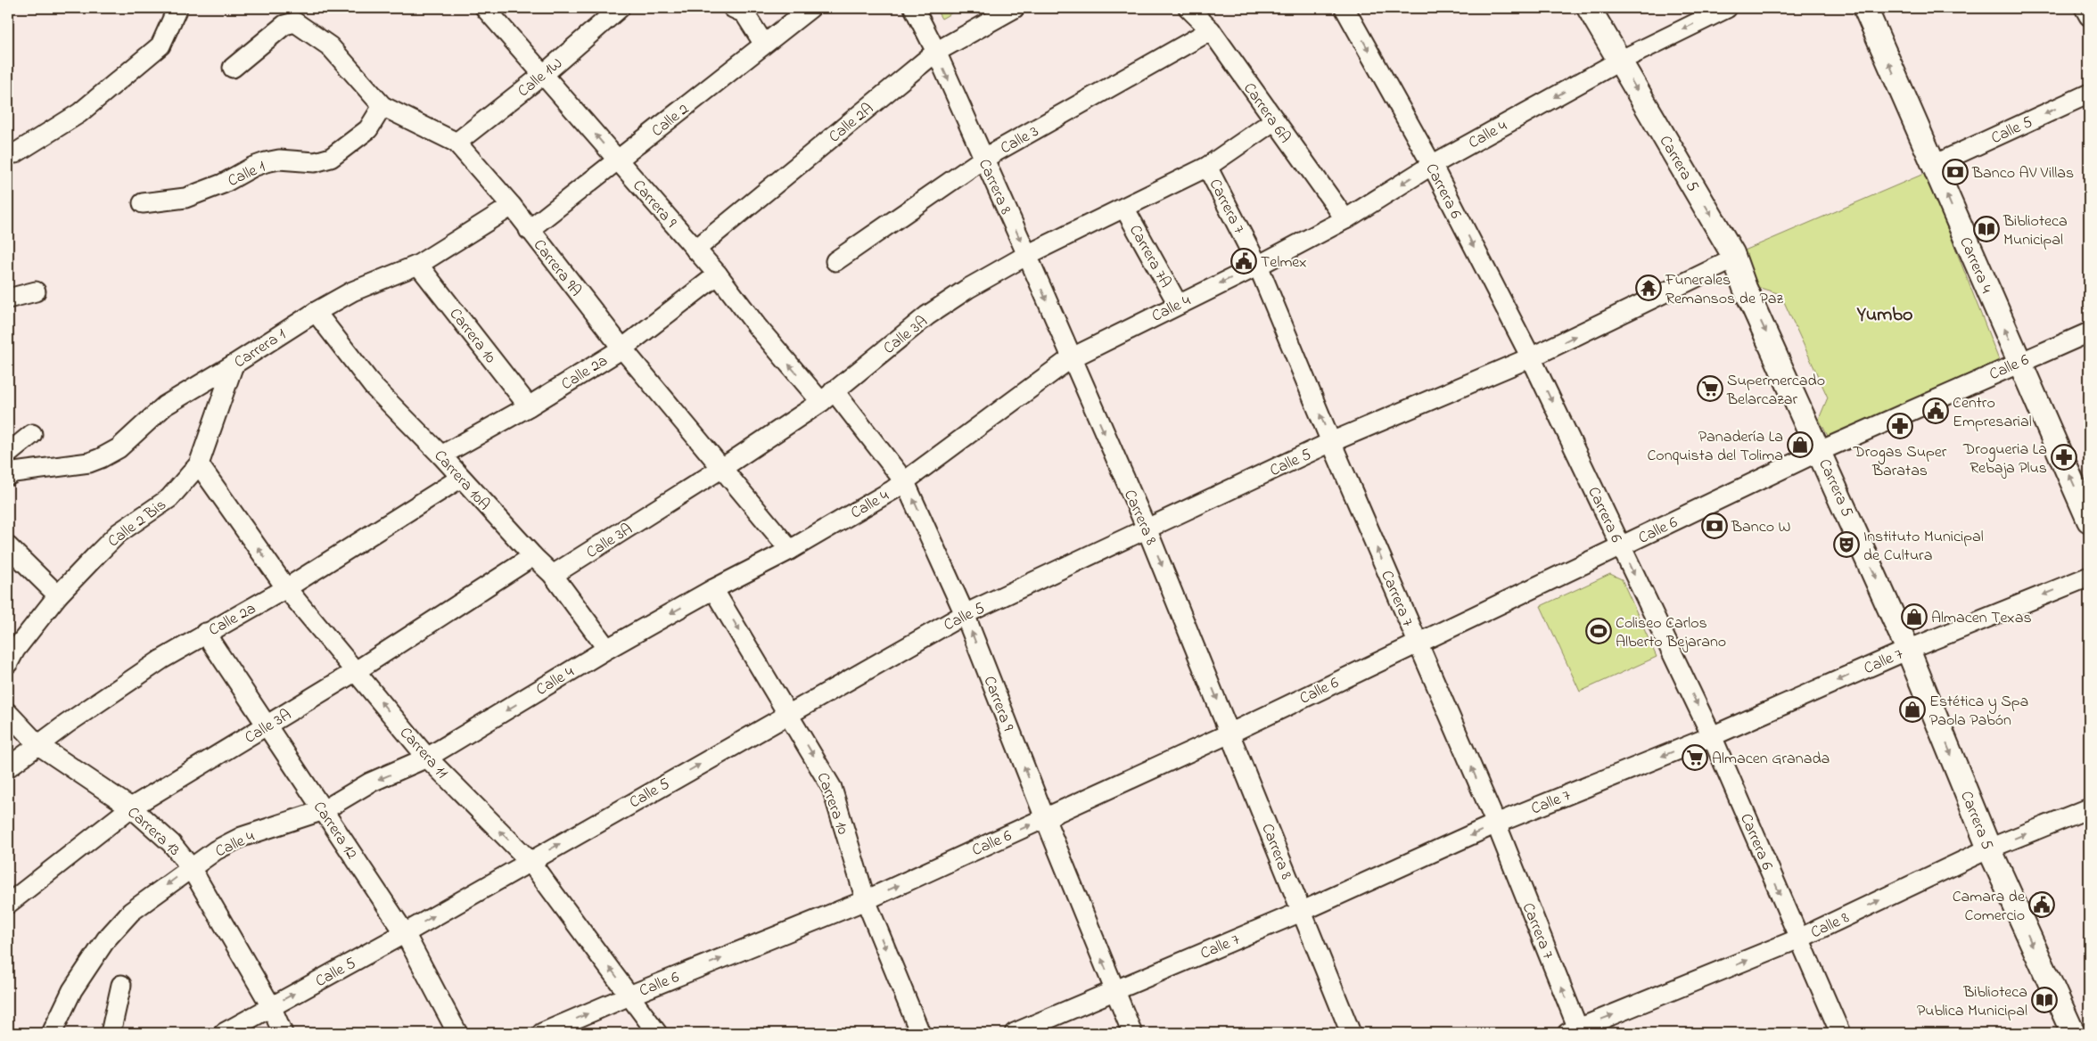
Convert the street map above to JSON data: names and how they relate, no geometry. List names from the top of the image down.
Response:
{
  "streets": {
    "main road": ["Carrera 5", "Carrera 4"],
    "street": [
      "Calle 1W",
      "Carrera 6A",
      "Calle 2",
      "Calle 2A",
      "Calle 5",
      "Calle 4",
      "Calle 3",
      "Calle 1",
      "Carrera 8",
      "Carrera 6",
      "Carrera 9",
      "Carrera 7",
      "Carrera 7A",
      "Carrera 9A",
      "Calle 3A",
      "Carrera 10",
      "Carrera 1",
      "Calle 6",
      "Calle 2a",
      "Carrera 10A",
      "Calle 2 Bis",
      "Calle 7",
      "Carrera 11",
      "Carrera 12",
      "Carrera 13",
      "Calle 8"
    ]
  },
  "crossings": [
    ["Calle 1W", "Carrera 9"],
    ["Calle 1W", "Carrera 9A"],
    ["Carrera 6A", "Calle 4"],
    ["Carrera 6A", "Calle 3"],
    ["Carrera 6A", "Calle 3A"],
    ["Calle 2", "Carrera 9"],
    ["Calle 2", "Carrera 9A"],
    ["Calle 2A", "Carrera 8"],
    ["Calle 2A", "Carrera 9"],
    ["Calle 5", "Carrera 5"],
    ["Calle 5", "Carrera 8"],
    ["Calle 5", "Carrera 6"],
    ["Calle 5", "Carrera 9"],
    ["Calle 5", "Carrera 7"],
    ["Calle 5", "Carrera 4"],
    ["Calle 5", "Carrera 10"],
    ["Calle 5", "Carrera 11"],
    ["Calle 5", "Carrera 12"],
    ["Calle 5", "Carrera 13"],
    ["Calle 4", "Carrera 5"],
    ["Calle 4", "Carrera 8"],
    ["Calle 4", "Carrera 6"],
    ["Calle 4", "Carrera 9"],
    ["Calle 4", "Carrera 7"],
    ["Calle 4", "Carrera 7A"],
    ["Calle 4", "Carrera 9A"],
    ["Calle 4", "Carrera 10"],
    ["Calle 4", "Carrera 10A"],
    ["Calle 4", "Carrera 11"],
    ["Calle 4", "Carrera 12"],
    ["Calle 4", "Carrera 13"],
    ["Calle 3", "Carrera 8"],
    ["Carrera 5", "Calle 6"],
    ["Carrera 5", "Calle 7"],
    ["Carrera 5", "Calle 8"],
    ["Calle 1", "Carrera 9A"],
    ["Carrera 8", "Calle 3A"],
    ["Carrera 8", "Calle 6"],
    ["Carrera 8", "Calle 7"],
    ["Carrera 6", "Calle 6"],
    ["Carrera 6", "Calle 7"],
    ["Carrera 6", "Calle 8"],
    ["Carrera 9", "Calle 3A"],
    ["Carrera 9", "Calle 6"],
    ["Carrera 9", "Calle 2a"],
    ["Carrera 9", "Calle 7"],
    ["Carrera 7", "Calle 3A"],
    ["Carrera 7", "Calle 6"],
    ["Carrera 7", "Calle 7"],
    ["Carrera 7", "Calle 8"],
    ["Carrera 7A", "Calle 3A"],
    ["Carrera 4", "Calle 6"],
    ["Carrera 9A", "Calle 3A"],
    ["Carrera 9A", "Carrera 1"],
    ["Carrera 9A", "Calle 2a"],
    ["Calle 3A", "Carrera 10A"],
    ["Calle 3A", "Carrera 11"],
    ["Calle 3A", "Carrera 12"],
    ["Calle 3A", "Carrera 13"],
    ["Carrera 10", "Carrera 1"],
    ["Carrera 10", "Calle 6"],
    ["Carrera 10", "Calle 2a"],
    ["Carrera 1", "Carrera 10A"],
    ["Carrera 1", "Calle 2 Bis"],
    ["Calle 6", "Carrera 11"],
    ["Calle 2a", "Carrera 10A"],
    ["Calle 2a", "Carrera 11"],
    ["Calle 2a", "Carrera 12"],
    ["Calle 2a", "Carrera 13"],
    ["Calle 2 Bis", "Carrera 11"]
  ],
  "one_way": [
    "Calle 4",
    "Carrera 5",
    "Carrera 8",
    "Carrera 6",
    "Carrera 9",
    "Carrera 7",
    "Carrera 4",
    "Carrera 10",
    "Calle 7",
    "Carrera 11",
    "Calle 8"
  ],
  "districts": ["Yumbo"],
  "places": {
    "bank": ["Banco AV Villas", "Banco W"],
    "library": ["Biblioteca Municipal", "Biblioteca Publica Municipal"],
    "public building": ["Telmex", "Centro Empresarial", "Camara de Comercio"],
    "temple": ["Funerales Remansos de Paz"],
    "supermarket": ["Supermercado Belarcazar", "Almacen Granada"],
    "pharmacy": ["Drogas Super Baratas", "Drogueria La Rebaja Plus"],
    "shop": ["Panadería La Conquista del Tolima", "Almacen Texas", "Estética y Spa Paola Pabón"],
    "theatre": ["Instituto Municipal de Cultura"],
    "sports": ["Coliseo Carlos Alberto Bejarano"]
  }
}
